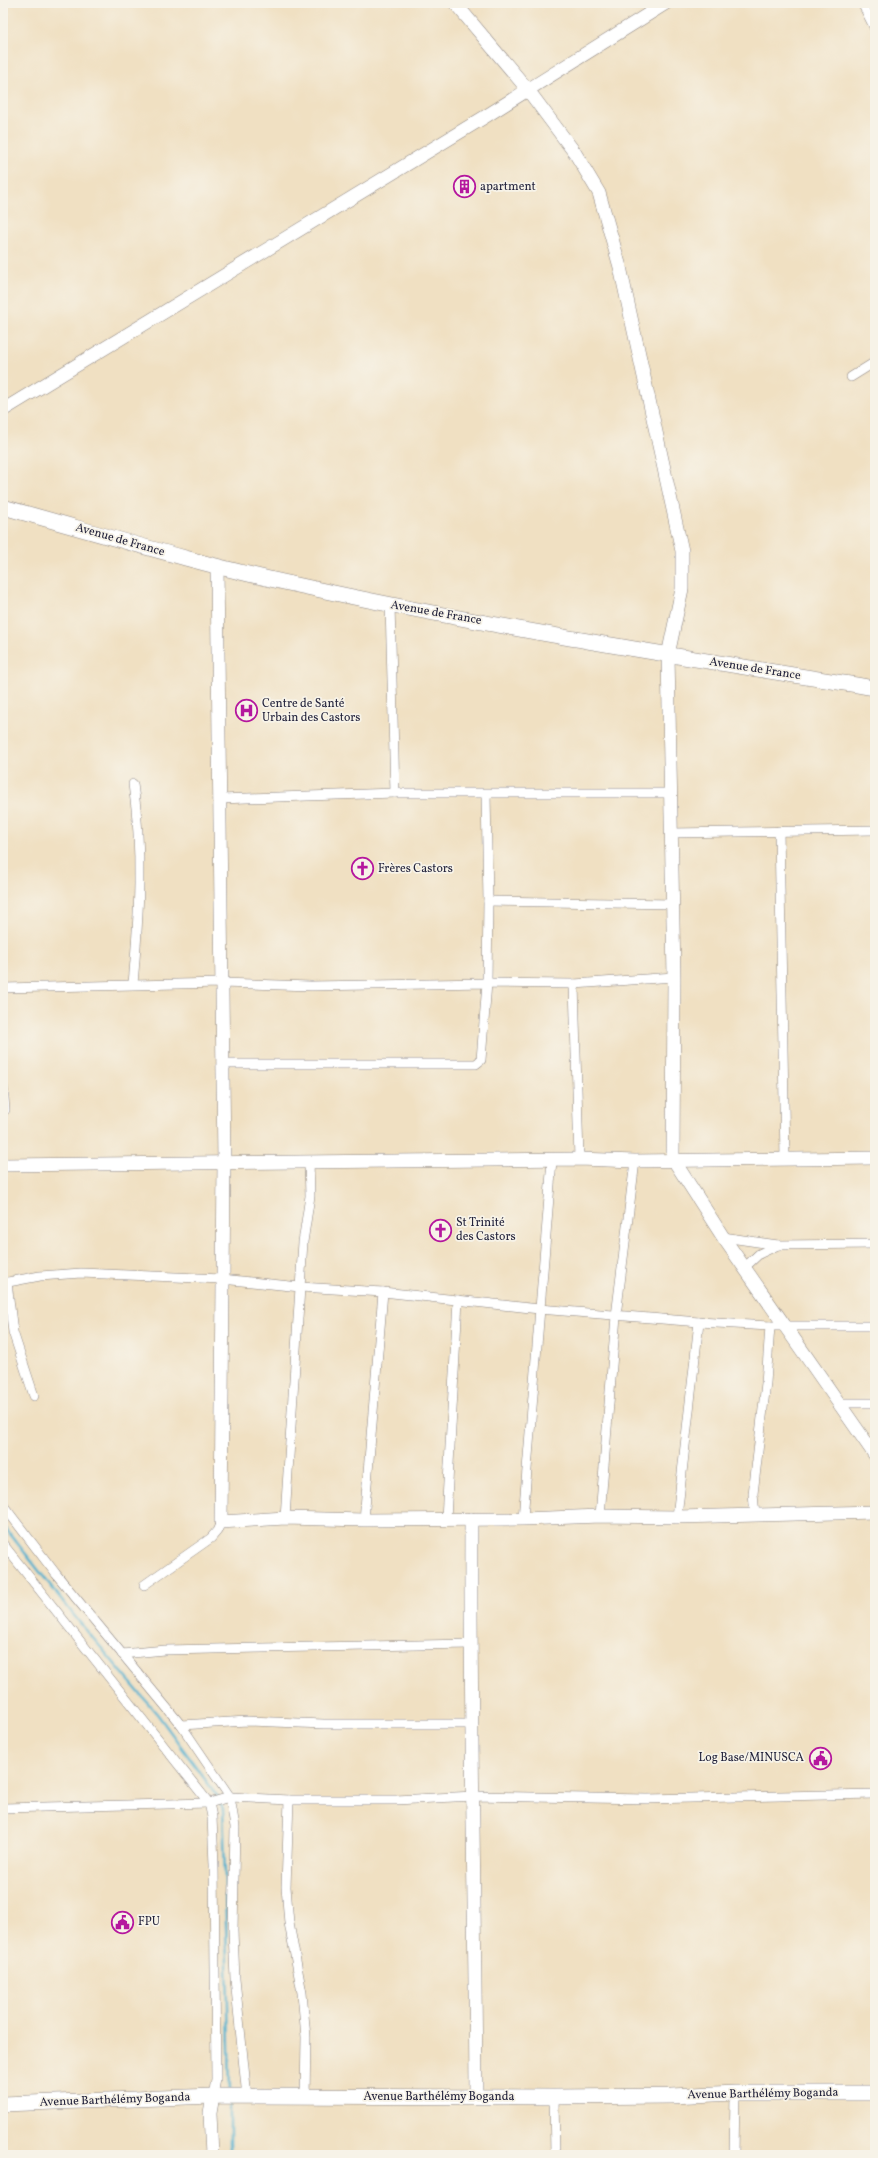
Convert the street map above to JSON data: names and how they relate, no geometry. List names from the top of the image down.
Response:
{
  "streets": {
    "main road": ["Avenue de France", "Avenue Barthélémy Boganda"]
  },
  "places": {
    "building": ["apartment"],
    "hospital": ["Centre de Santé Urbain des Castors"],
    "church": ["Frères Castors", "St Trinité des Castors"],
    "public building": ["Log Base/MINUSCA", "FPU"]
  }
}
